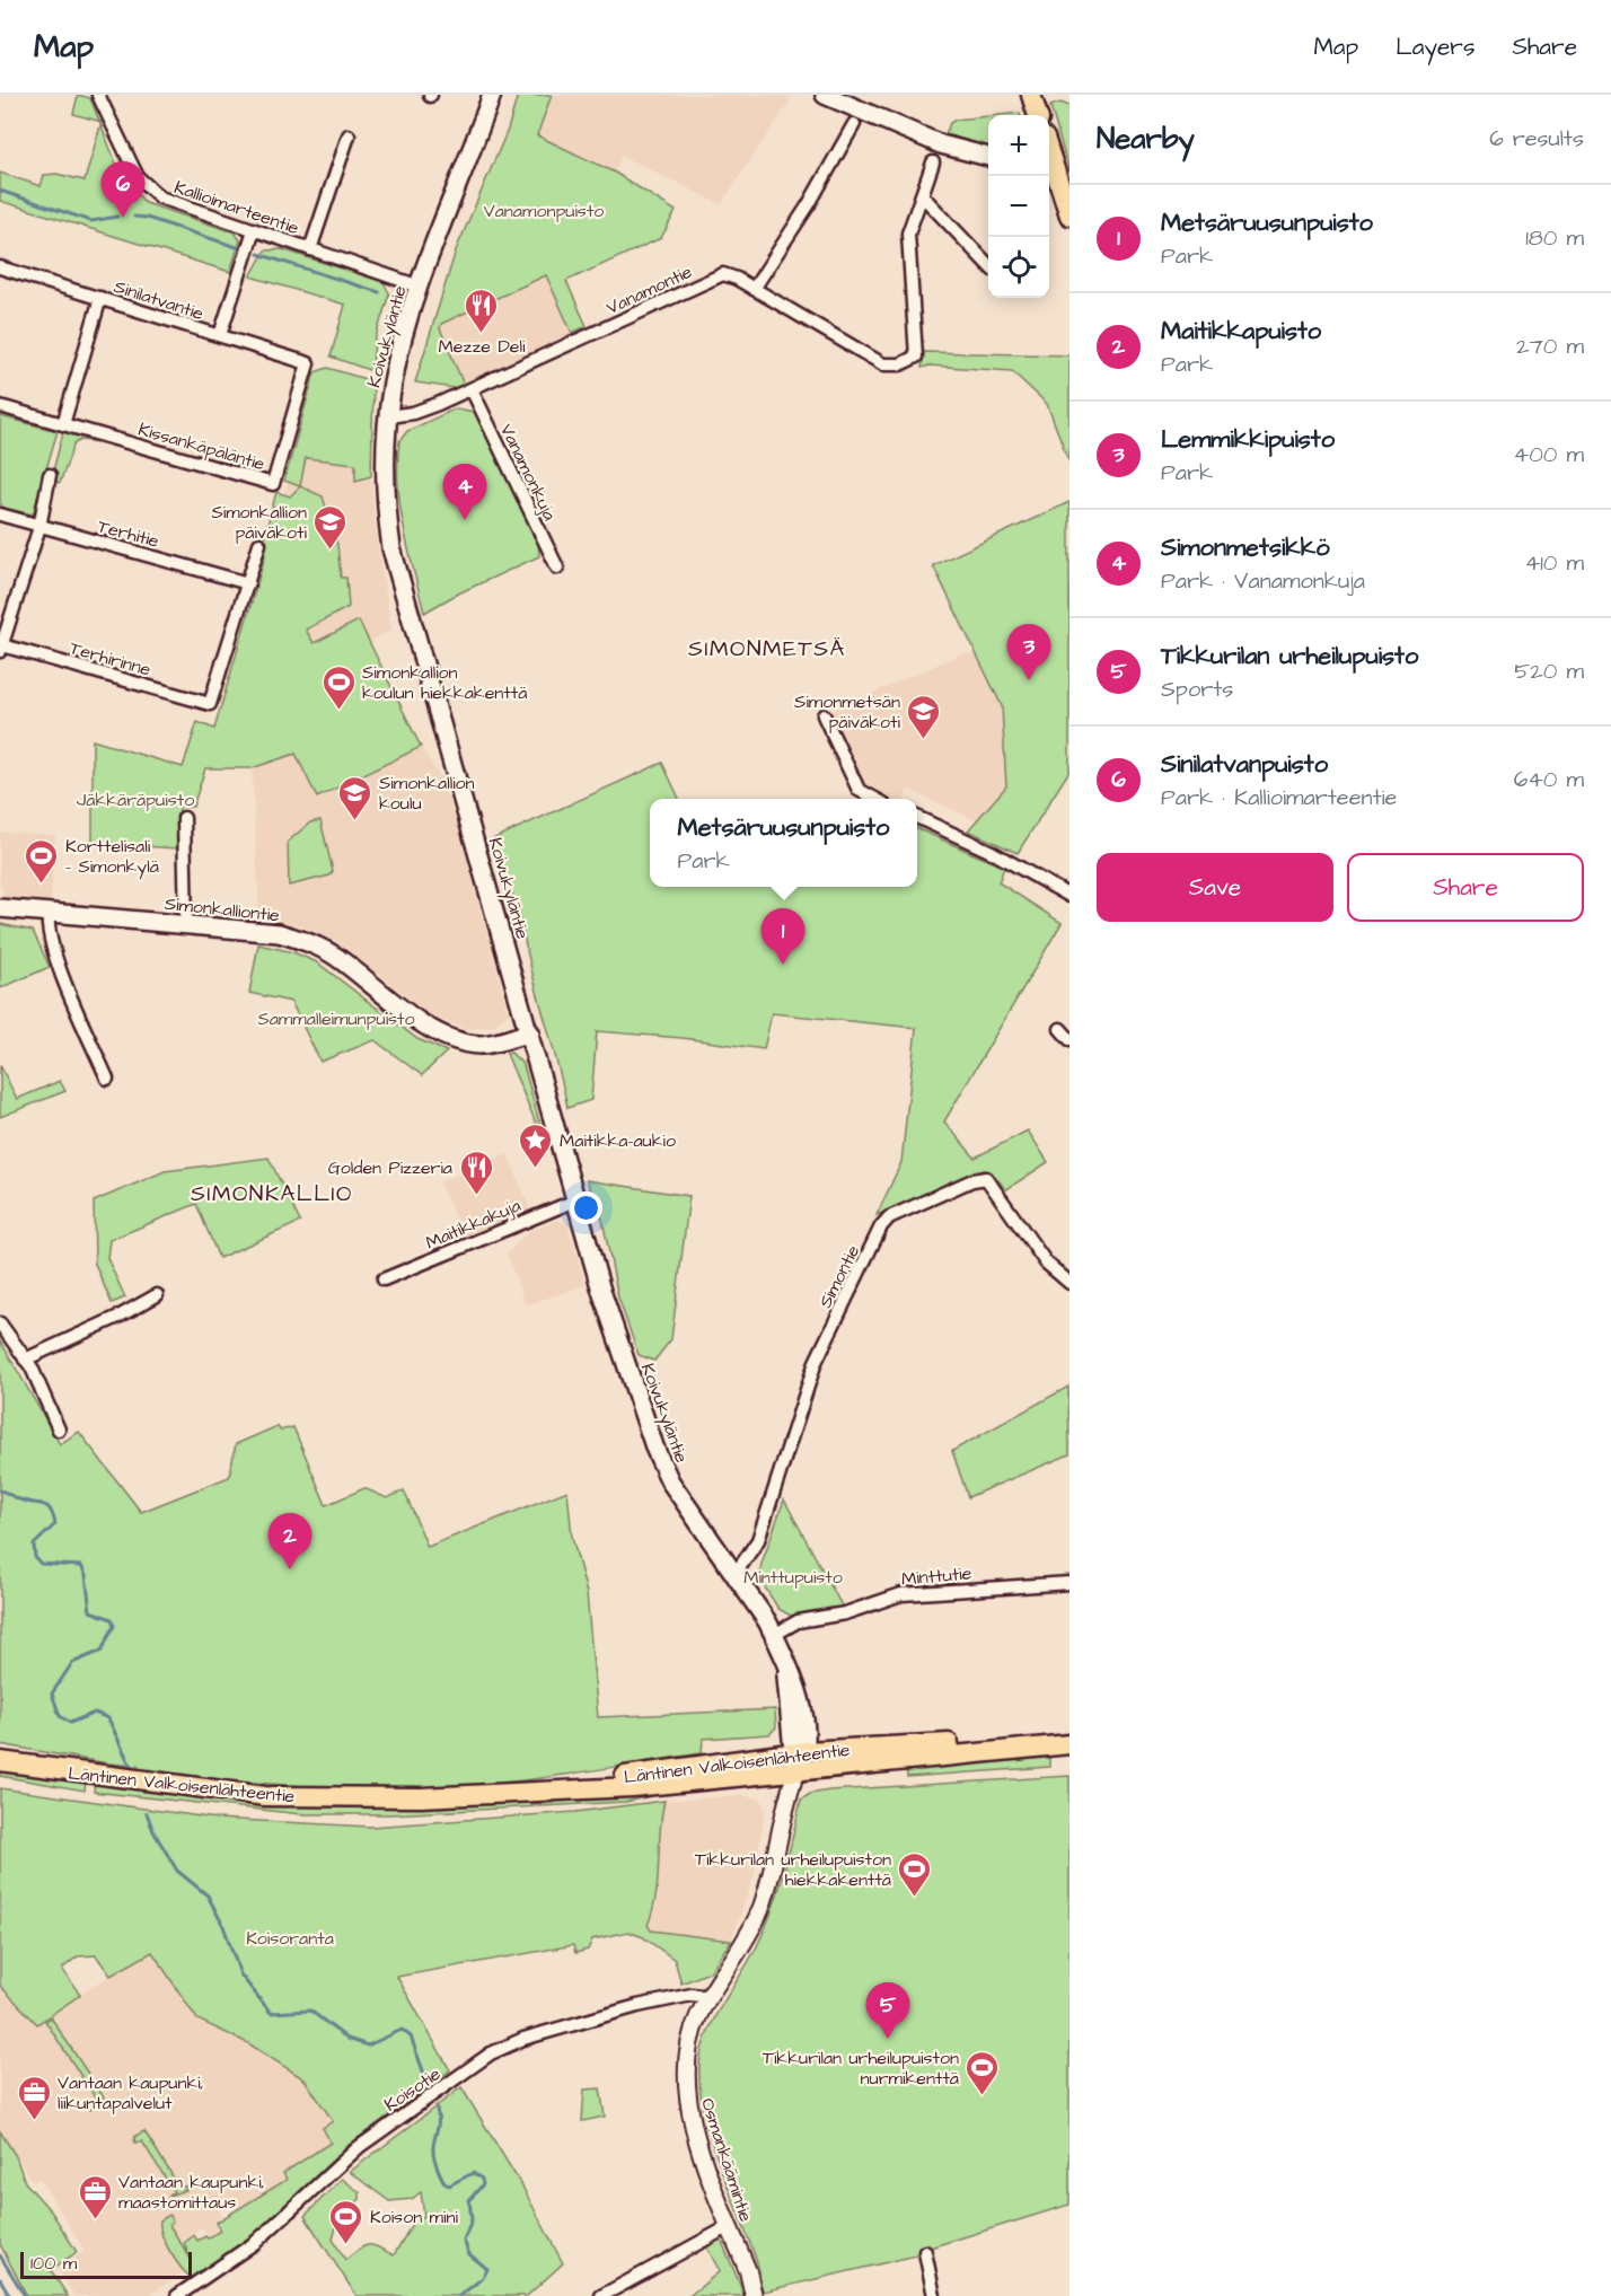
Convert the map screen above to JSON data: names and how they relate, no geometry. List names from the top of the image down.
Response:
{
  "streets": {
    "main road": ["Koivukyläntie", "Simonkalliontie", "Läntinen Valkoisenlähteentie"],
    "street": [
      "Kallioimarteentie",
      "Vanamontie",
      "Sinilatvantie",
      "Kissankäpäläntie",
      "Vanamonkuja",
      "Terhitie",
      "Terhirinne",
      "Maitikkakuja",
      "Simontie",
      "Minttutie",
      "Koisotie",
      "Osmankäämintie"
    ]
  },
  "crossings": [
    ["Kallioimarteentie", "Koivukyläntie"],
    ["Vanamontie", "Koivukyläntie"],
    ["Vanamontie", "Vanamonkuja"],
    ["Sinilatvantie", "Kissankäpäläntie"],
    ["Koivukyläntie", "Simonkalliontie"],
    ["Koivukyläntie", "Maitikkakuja"],
    ["Koivukyläntie", "Simontie"],
    ["Koivukyläntie", "Minttutie"],
    ["Koivukyläntie", "Läntinen Valkoisenlähteentie"],
    ["Koivukyläntie", "Osmankäämintie"],
    ["Terhitie", "Terhirinne"],
    ["Läntinen Valkoisenlähteentie", "Osmankäämintie"],
    ["Koisotie", "Osmankäämintie"]
  ],
  "districts": ["SIMONMETSÄ", "SIMONKALLIO"],
  "parks": [
    "Vanamonpuisto",
    "Jäkkäräpuisto",
    "Sammalleimunpuisto",
    "Minttupuisto",
    "Koisoranta"
  ],
  "places": {
    "restaurant": ["Mezze Deli", "Golden Pizzeria"],
    "school or university": ["Simonkallion päiväkoti", "Simonmetsän päiväkoti", "Simonkallion koulu"],
    "sports": [
      "Simonkallion koulun hiekkakenttä",
      "Korttelisali - Simonkylä",
      "Tikkurilan urheilupuiston hiekkakenttä",
      "Tikkurilan urheilupuiston nurmikenttä",
      "Koison mini"
    ],
    "place": ["Maitikka-aukio"],
    "office": ["Vantaan kaupunki, liikuntapalvelut", "Vantaan kaupunki, maastomittaus"]
  },
  "scale_bar": "100 m",
  "page": {
    "header": "Map",
    "nav": ["Map", "Layers", "Share"],
    "heading": ["Nearby", "6 results"],
    "map_buttons": ["+", "−"],
    "pins": [
      "6",
      "4",
      "3",
      "1",
      "2",
      "5"
    ],
    "list": [
      {
        "mark": "1",
        "name": "Metsäruusunpuisto",
        "note": "Park",
        "value": "180 m"
      },
      {
        "mark": "2",
        "name": "Maitikkapuisto",
        "note": "Park",
        "value": "270 m"
      },
      {
        "mark": "3",
        "name": "Lemmikkipuisto",
        "note": "Park",
        "value": "400 m"
      },
      {
        "mark": "4",
        "name": "Simonmetsikkö",
        "note": "Park · Vanamonkuja",
        "value": "410 m"
      },
      {
        "mark": "5",
        "name": "Tikkurilan urheilupuisto",
        "note": "Sports",
        "value": "520 m"
      },
      {
        "mark": "6",
        "name": "Sinilatvanpuisto",
        "note": "Park · Kallioimarteentie",
        "value": "640 m"
      }
    ],
    "popup": ["Metsäruusunpuisto", "Park"],
    "buttons": ["Save", "Share"],
    "scale": "100 m"
  }
}
